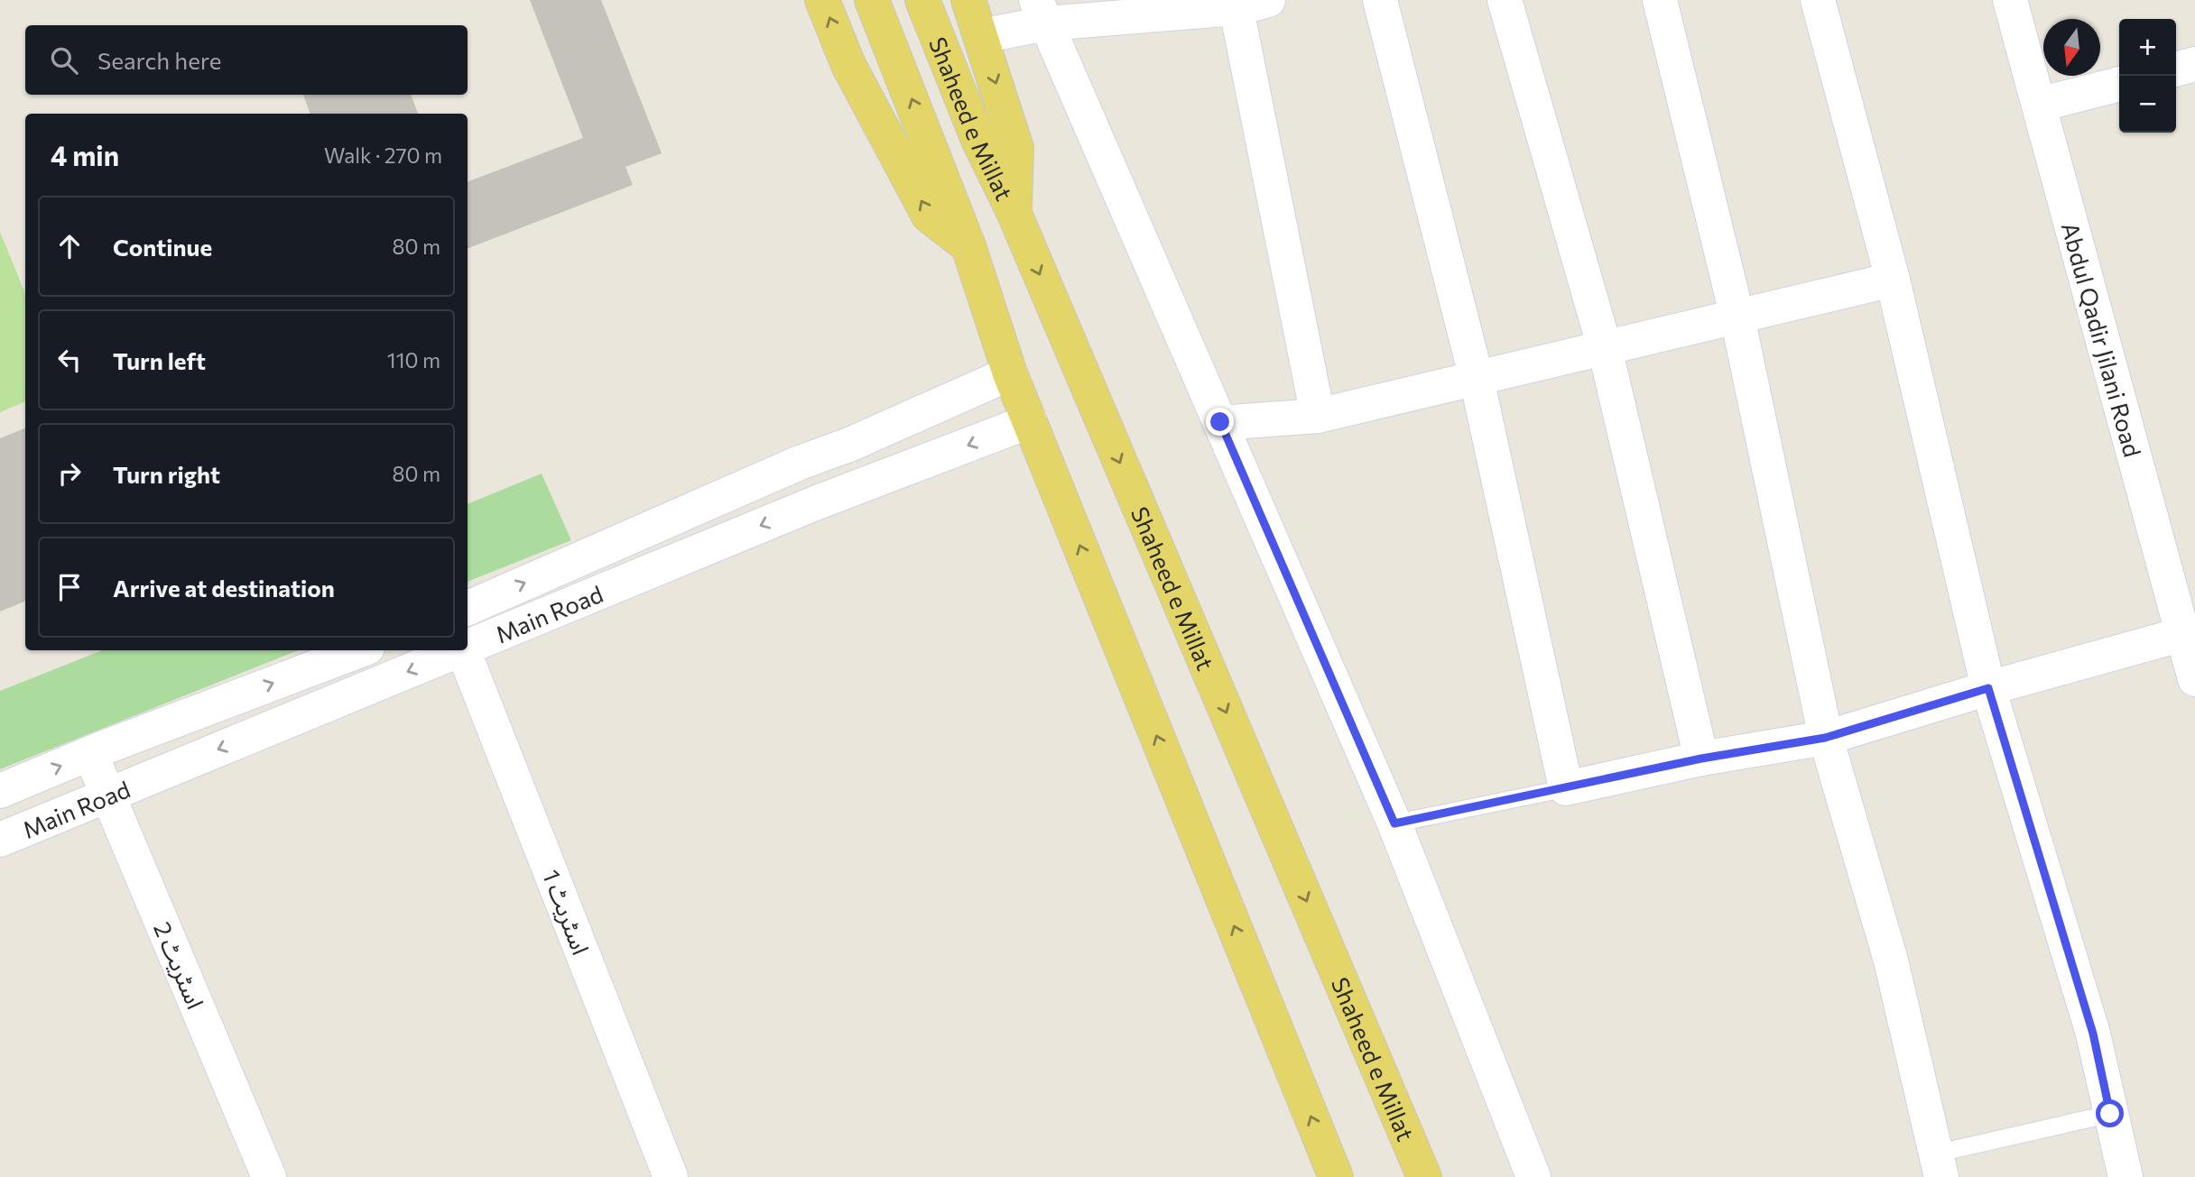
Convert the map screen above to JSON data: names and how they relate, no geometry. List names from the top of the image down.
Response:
{
  "streets": {
    "main road": ["Shaheed e Millat"],
    "street": [
      "Abdul Qadir Jilani Road",
      "Main Road",
      "اسٹریٹ 1",
      "اسٹریٹ 2"
    ]
  },
  "crossings": [
    ["Shaheed e Millat", "Main Road"],
    ["Main Road", "اسٹریٹ 2"]
  ],
  "north": "bottom",
  "page": {
    "map_buttons": ["+", "−"],
    "search": "Search here",
    "heading": ["4 min", "Walk · 270 m"],
    "list": [
      ["Continue", "80 m"],
      ["Turn left", "110 m"],
      ["Turn right", "80 m"],
      "Arrive at destination"
    ]
  }
}
